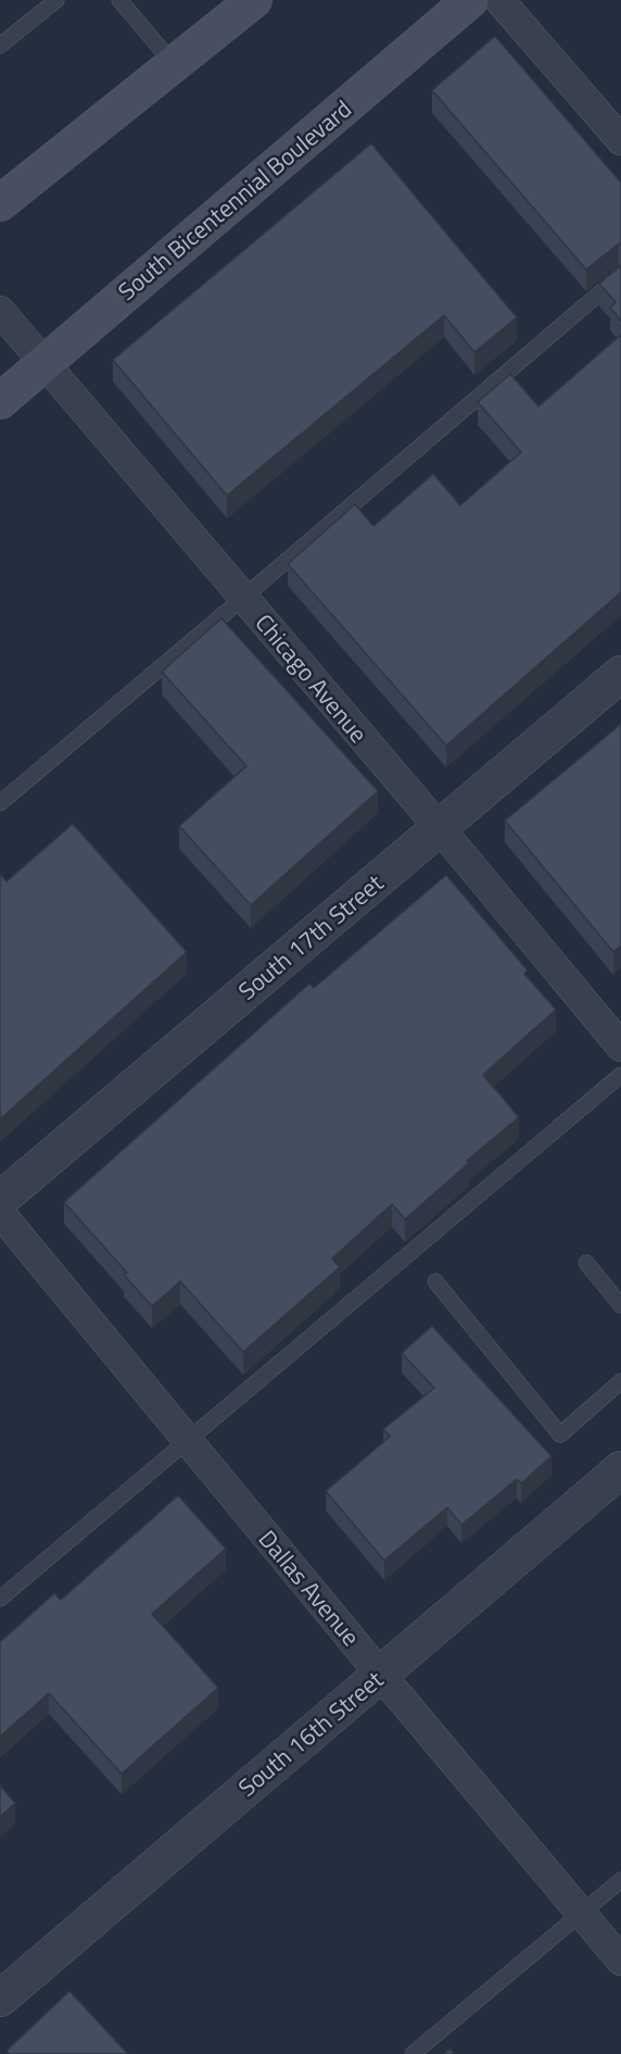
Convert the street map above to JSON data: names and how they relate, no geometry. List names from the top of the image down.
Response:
{
  "streets": {
    "main road": ["South Bicentennial Boulevard"],
    "street": [
      "Chicago Avenue",
      "South 17th Street",
      "Dallas Avenue",
      "South 16th Street"
    ]
  },
  "crossings": [
    ["South Bicentennial Boulevard", "Chicago Avenue"],
    ["Chicago Avenue", "South 17th Street"],
    ["Dallas Avenue", "South 16th Street"]
  ]
}
